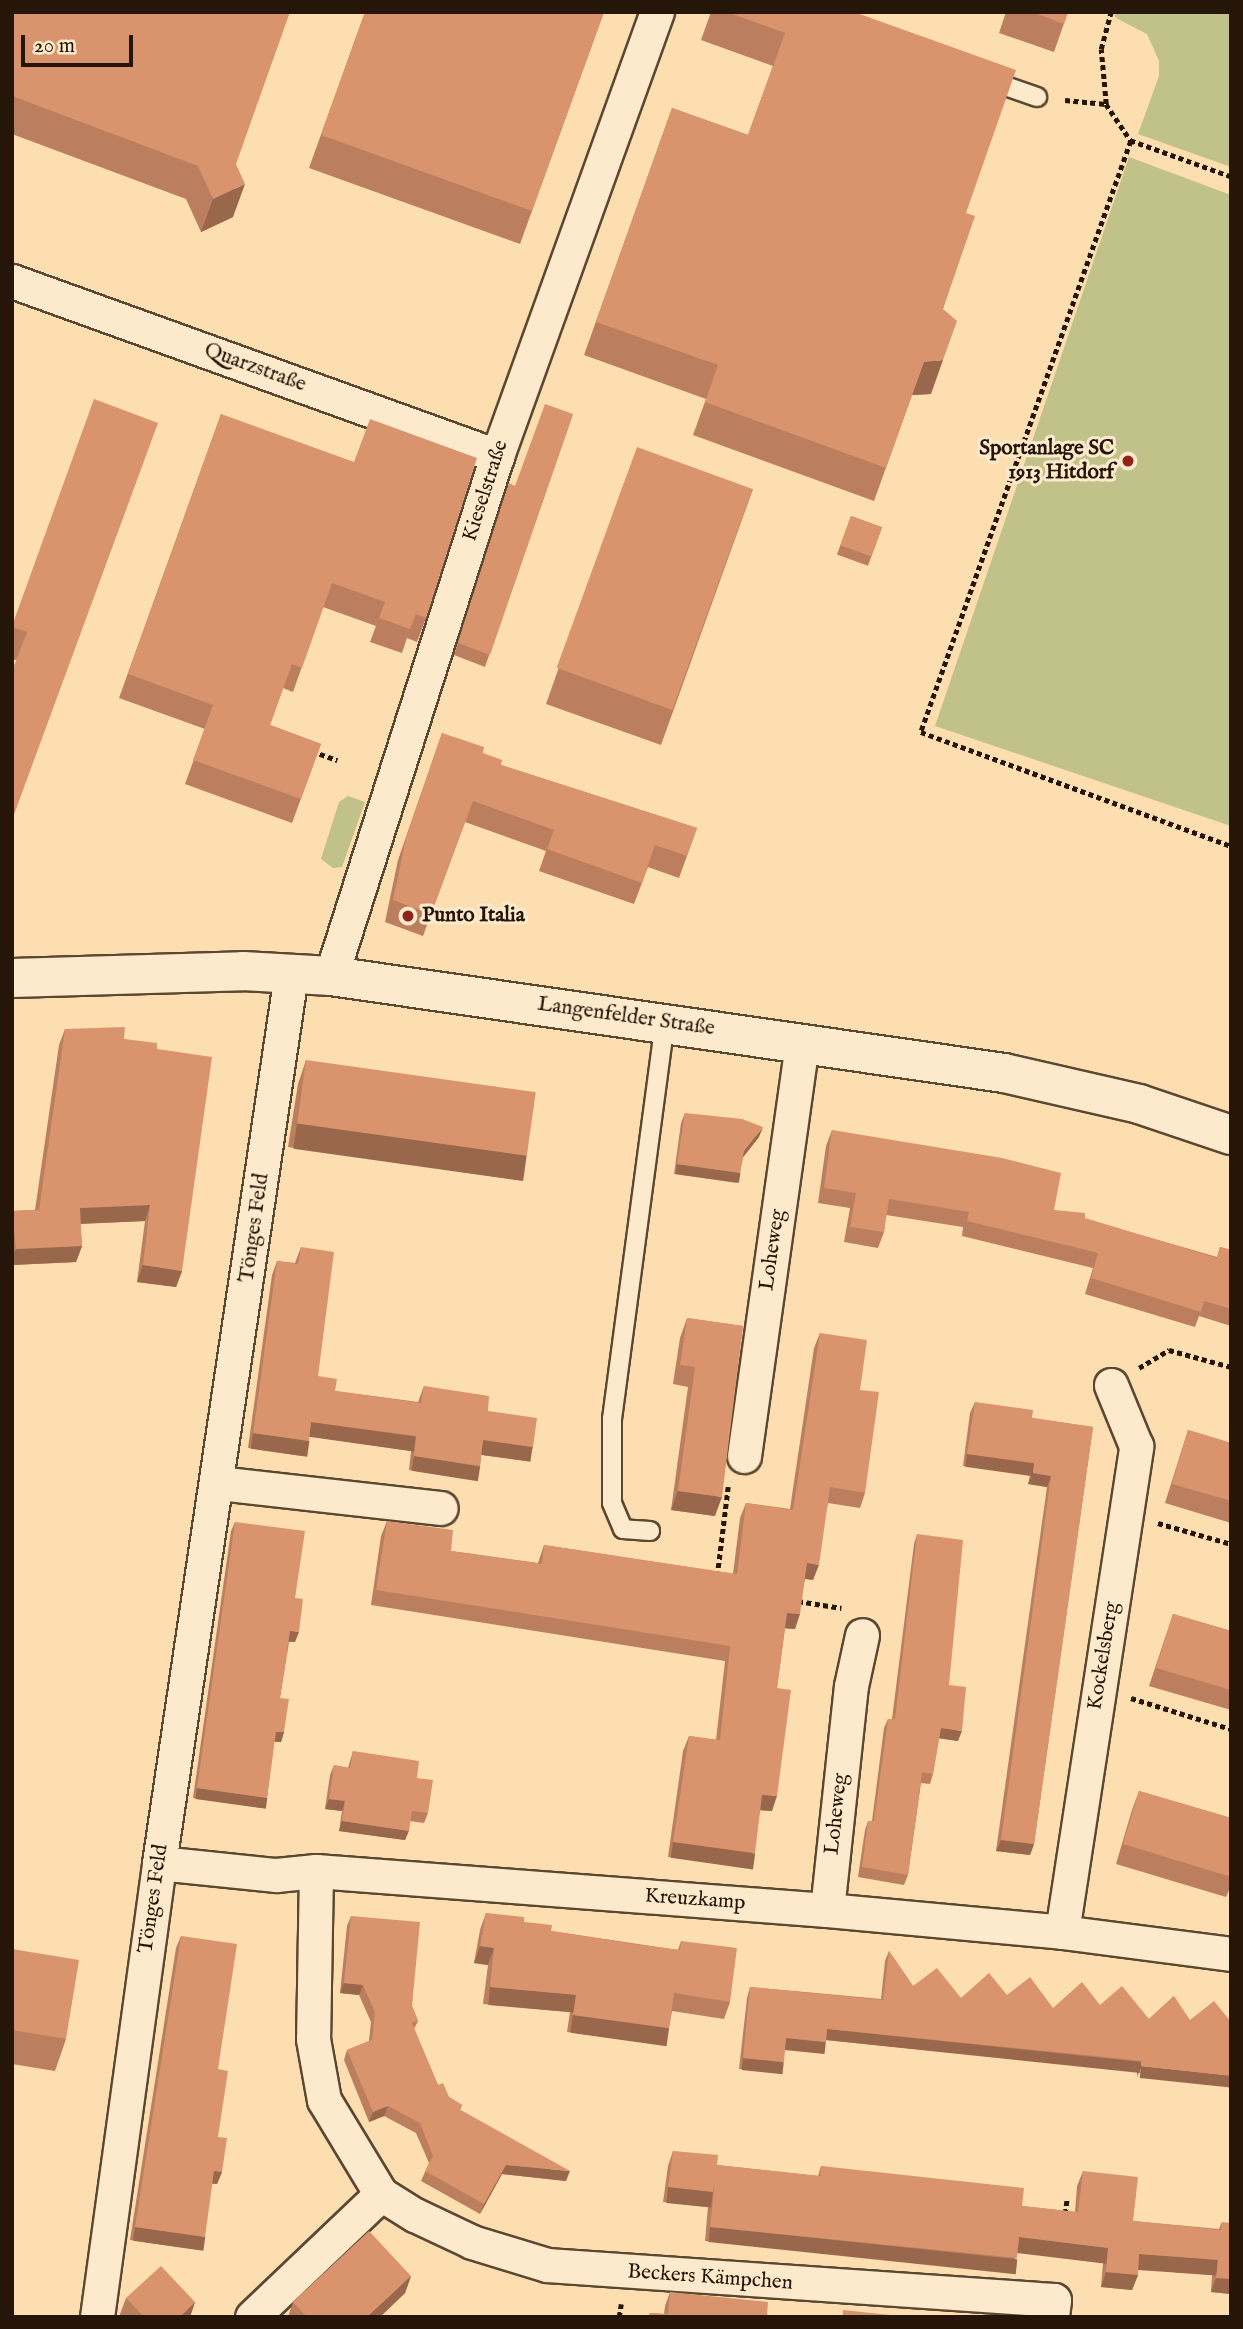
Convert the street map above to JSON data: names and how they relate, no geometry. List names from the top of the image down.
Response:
{
  "streets": {
    "street": [
      "Quarzstraße",
      "Kieselstraße",
      "Langenfelder Straße",
      "Tönges Feld",
      "Loheweg",
      "Kockelsberg",
      "Kreuzkamp",
      "Beckers Kämpchen"
    ]
  },
  "crossings": [
    ["Quarzstraße", "Kieselstraße"],
    ["Kieselstraße", "Langenfelder Straße"],
    ["Langenfelder Straße", "Tönges Feld"],
    ["Langenfelder Straße", "Loheweg"],
    ["Tönges Feld", "Kreuzkamp"],
    ["Loheweg", "Kreuzkamp"],
    ["Kockelsberg", "Kreuzkamp"]
  ],
  "places": ["Sportanlage SC 1913 Hitdorf", "Punto Italia"],
  "scale_bar": "20 m"
}
